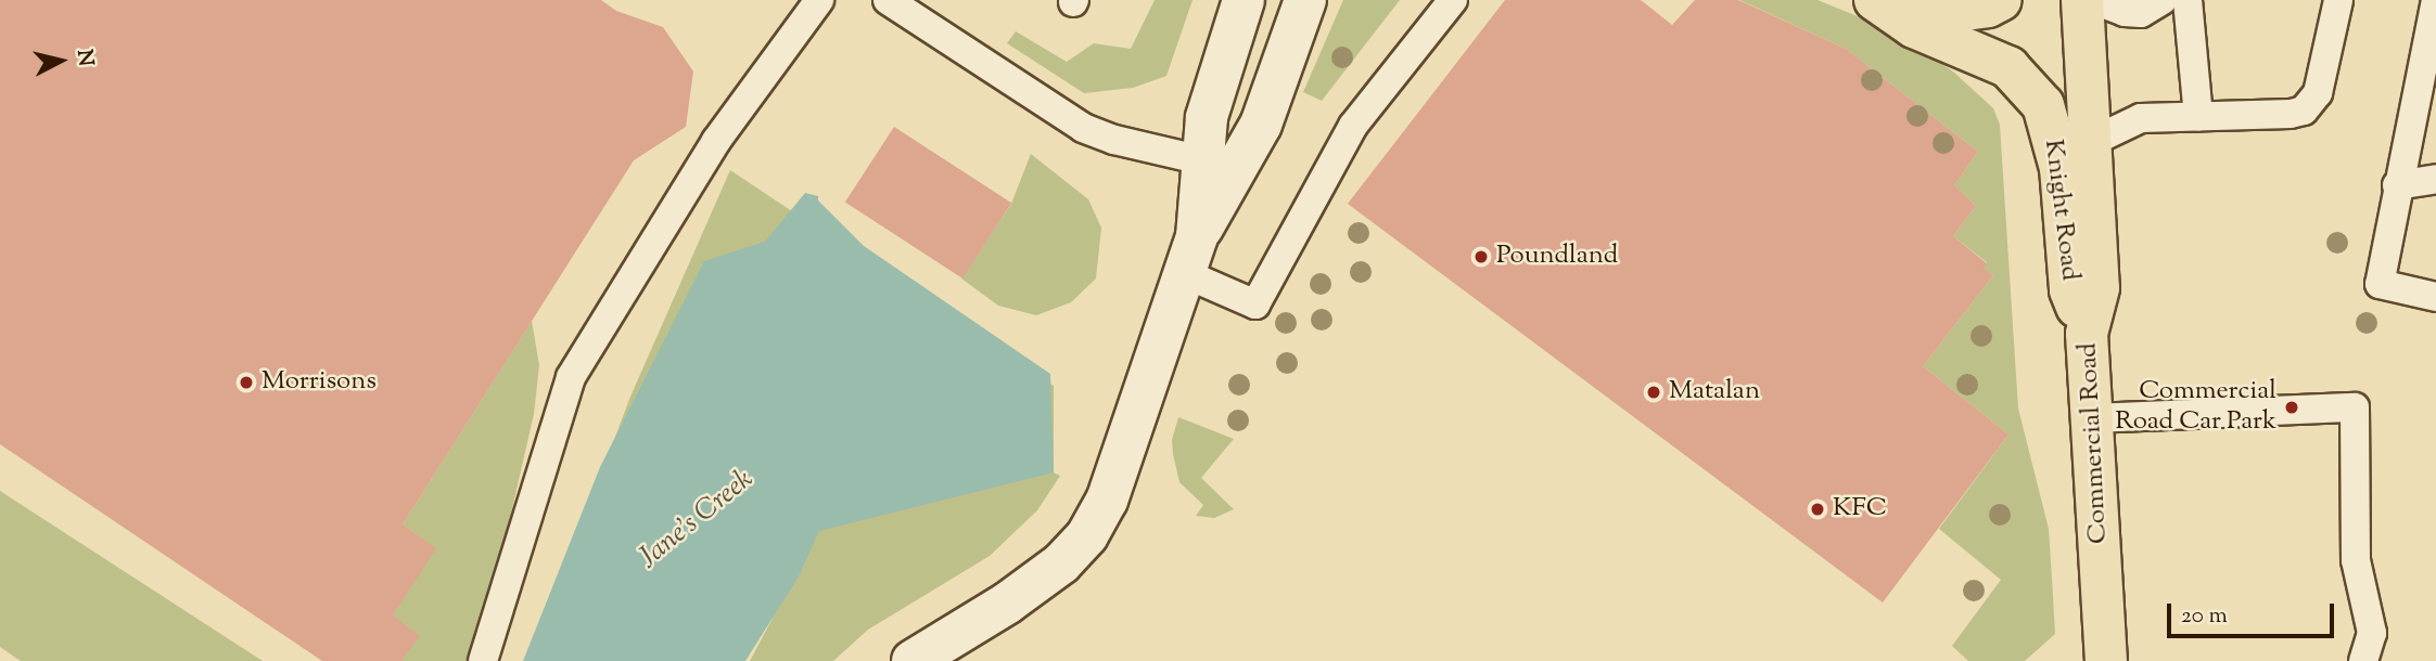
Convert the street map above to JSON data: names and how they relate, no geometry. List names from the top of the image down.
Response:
{
  "streets": {
    "main road": ["Knight Road", "Commercial Road"]
  },
  "crossings": [
    ["Knight Road", "Commercial Road"]
  ],
  "water": ["Jane's Creek"],
  "places": [
    "Poundland",
    "Morrisons",
    "Matalan",
    "Commercial Road Car Park",
    "KFC"
  ],
  "scale_bar": "20 m",
  "north": "right"
}
